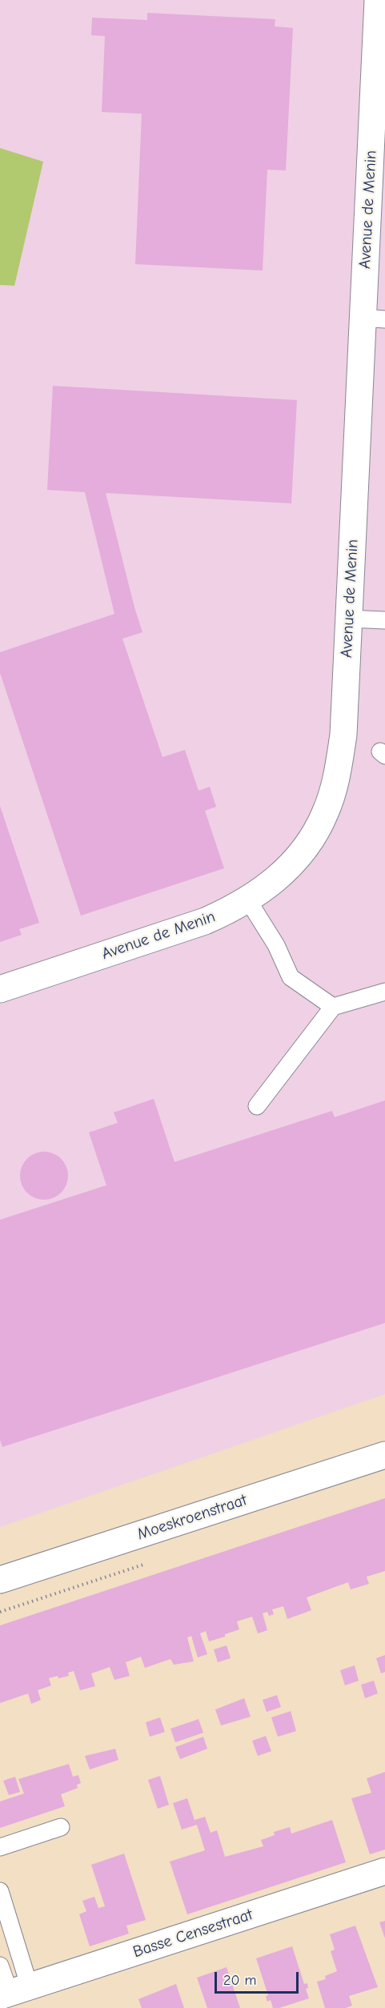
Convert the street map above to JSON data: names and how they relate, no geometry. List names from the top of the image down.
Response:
{
  "streets": {
    "street": ["Avenue de Menin", "Moeskroenstraat", "Basse Censestraat"]
  },
  "scale_bar": "20 m"
}
